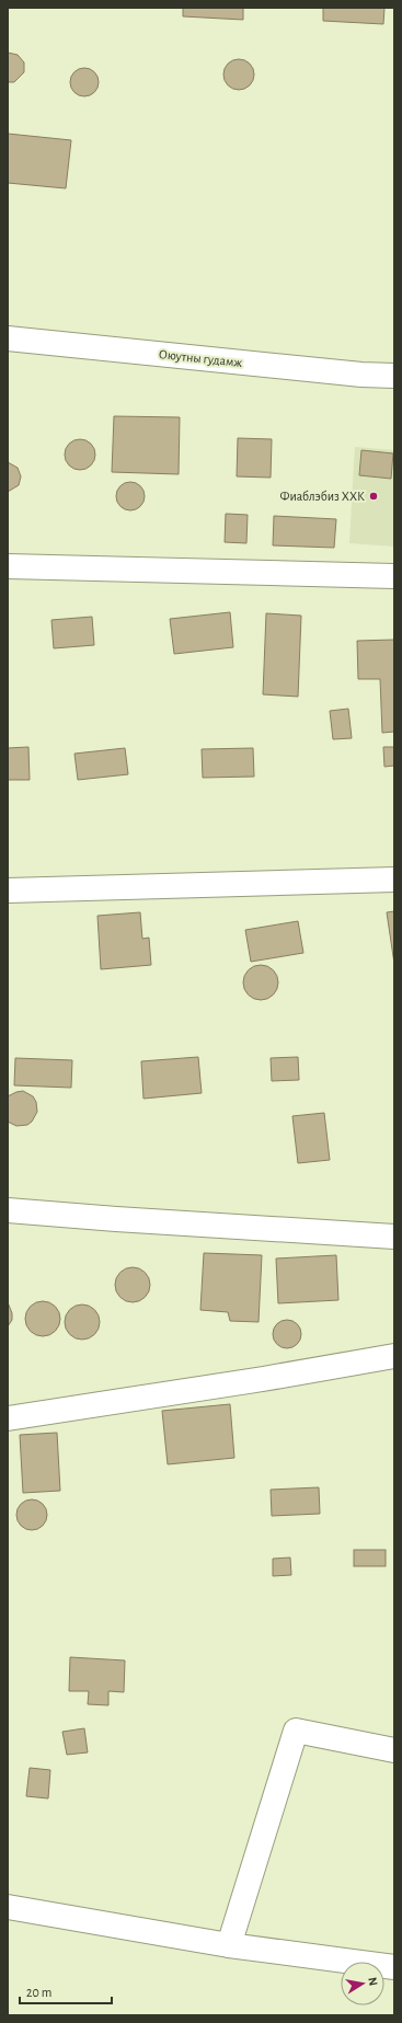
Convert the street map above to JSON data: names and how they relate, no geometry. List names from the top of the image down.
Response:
{
  "streets": {
    "street": ["Оюутны гудамж"]
  },
  "places": ["Фиаблэбиз ХХК"],
  "scale_bar": "20 m",
  "north": "right"
}
